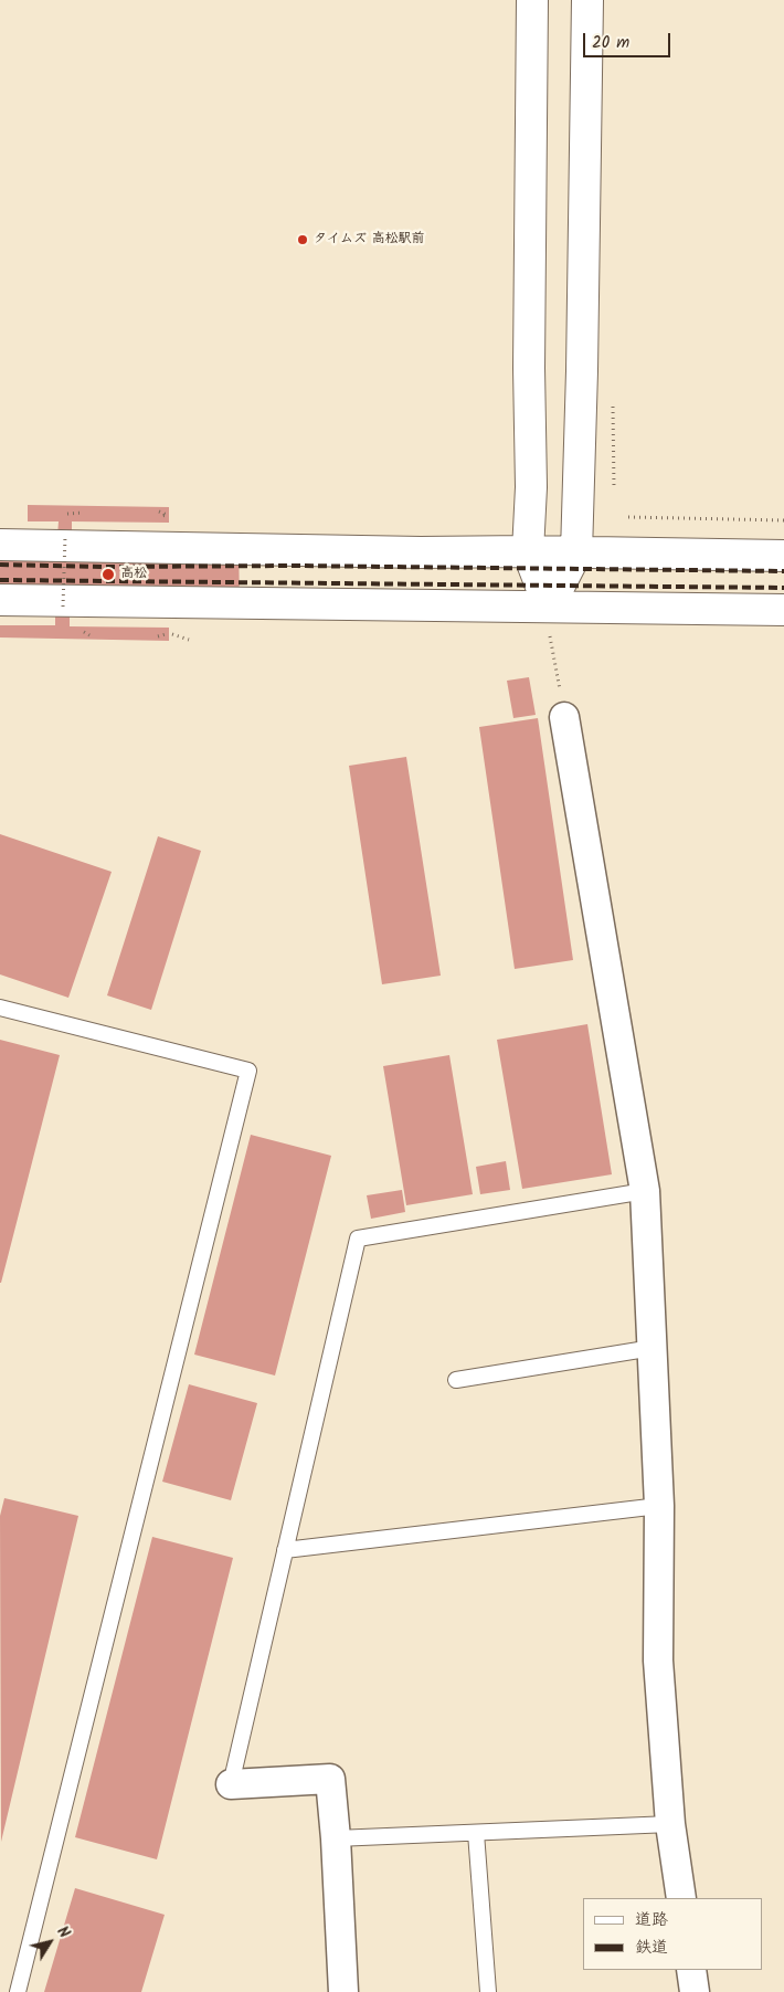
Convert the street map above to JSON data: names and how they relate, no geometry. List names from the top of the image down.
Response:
{
  "places": ["タイムズ 高松駅前", "高松"],
  "legend": ["道路", "鉄道"],
  "scale_bar": "20 m",
  "north": "top right"
}
